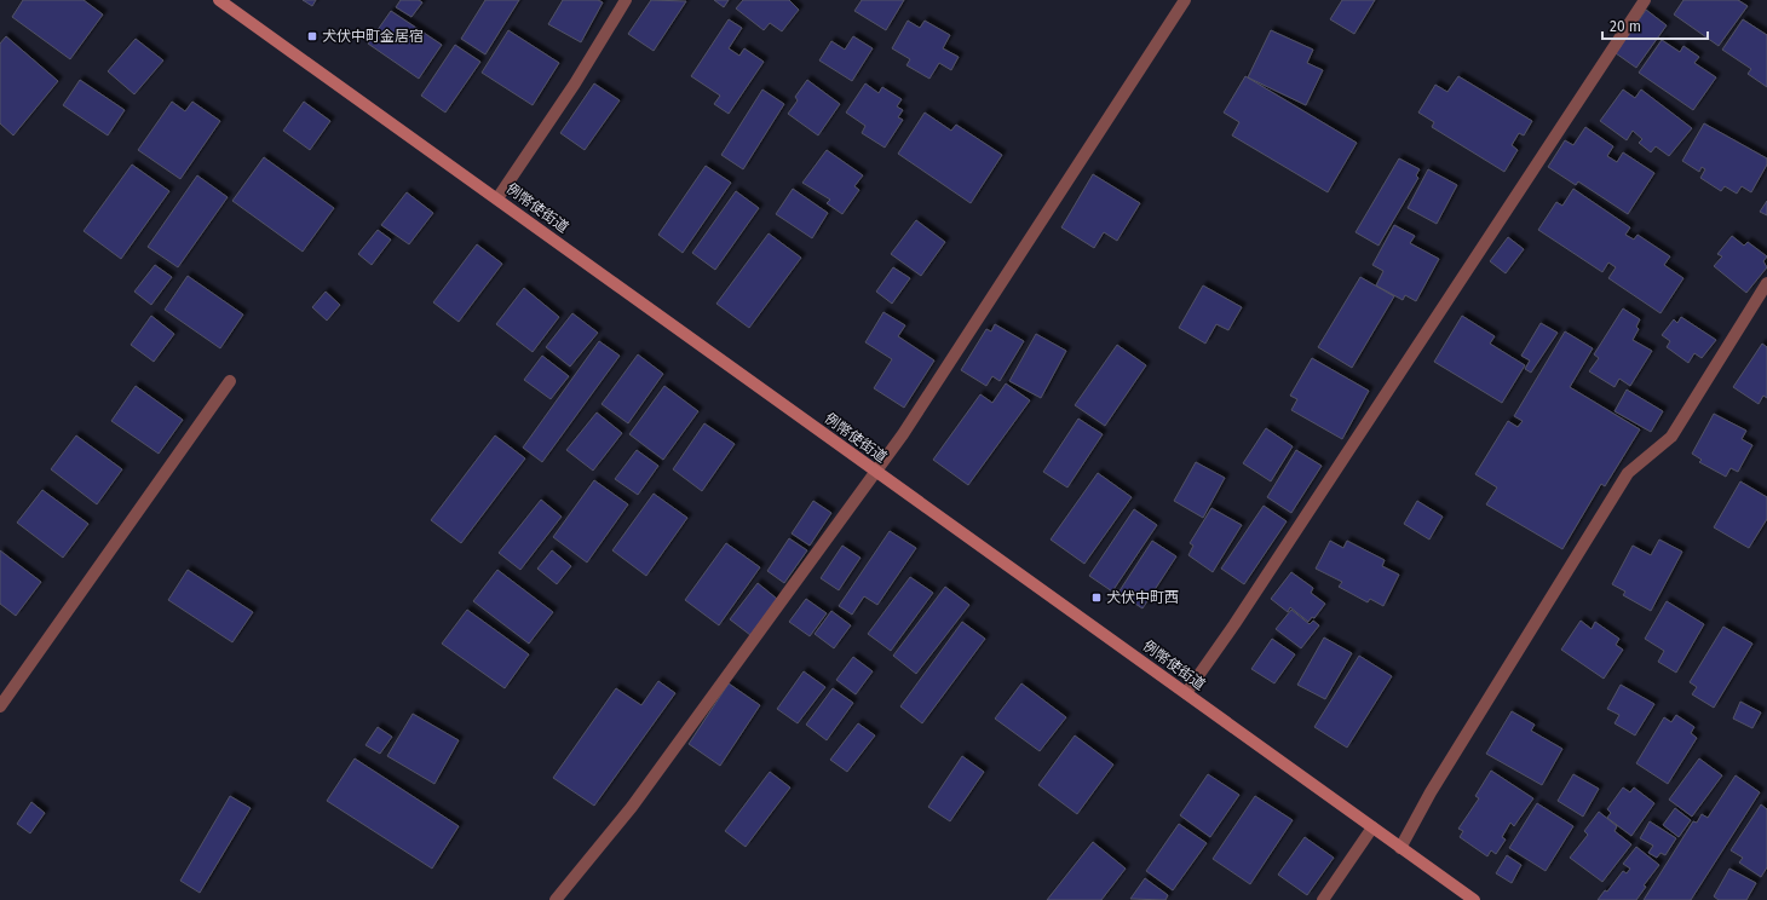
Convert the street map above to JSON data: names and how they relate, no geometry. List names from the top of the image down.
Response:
{
  "streets": {
    "main road": ["例幣使街道"]
  },
  "places": {
    "transit": ["犬伏中町金居宿", "犬伏中町西"]
  },
  "scale_bar": "20 m"
}
